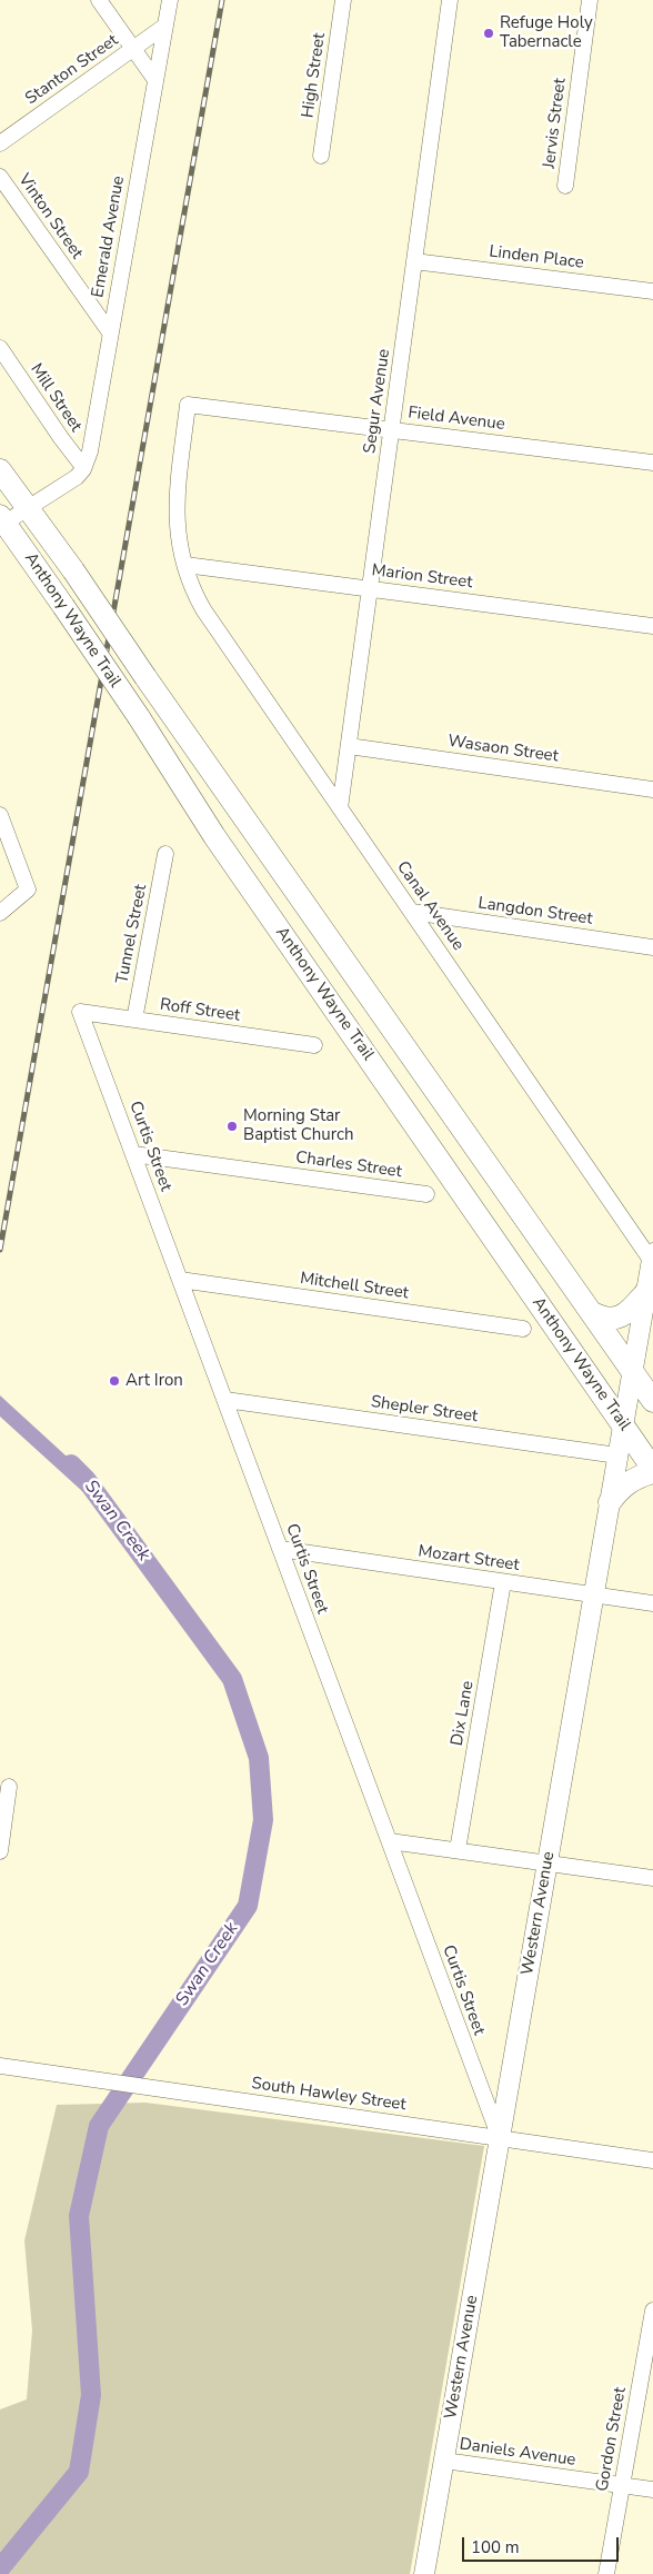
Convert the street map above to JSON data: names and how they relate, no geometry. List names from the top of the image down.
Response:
{
  "streets": {
    "highway": ["Anthony Wayne Trail"],
    "main road": ["Western Avenue"],
    "street": [
      "Stanton Street",
      "High Street",
      "Jervis Street",
      "Vinton Street",
      "Emerald Avenue",
      "Linden Place",
      "Mill Street",
      "Segur Avenue",
      "Field Avenue",
      "Marion Street",
      "Wasaon Street",
      "Canal Avenue",
      "Langdon Street",
      "Tunnel Street",
      "Roff Street",
      "Curtis Street",
      "Charles Street",
      "Mitchell Street",
      "Shepler Street",
      "Mozart Street",
      "Dix Lane",
      "South Hawley Street",
      "Gordon Street",
      "Daniels Avenue"
    ]
  },
  "crossings": [
    ["Stanton Street", "Emerald Avenue"],
    ["Vinton Street", "Emerald Avenue"],
    ["Emerald Avenue", "Mill Street"],
    ["Linden Place", "Segur Avenue"],
    ["Segur Avenue", "Field Avenue"],
    ["Segur Avenue", "Marion Street"],
    ["Segur Avenue", "Wasaon Street"],
    ["Segur Avenue", "Canal Avenue"],
    ["Field Avenue", "Canal Avenue"],
    ["Marion Street", "Canal Avenue"],
    ["Anthony Wayne Trail", "Western Avenue"],
    ["Canal Avenue", "Langdon Street"],
    ["Canal Avenue", "Western Avenue"],
    ["Tunnel Street", "Roff Street"],
    ["Roff Street", "Curtis Street"],
    ["Curtis Street", "Charles Street"],
    ["Curtis Street", "Mitchell Street"],
    ["Curtis Street", "Shepler Street"],
    ["Curtis Street", "Mozart Street"],
    ["Curtis Street", "Western Avenue"],
    ["Curtis Street", "South Hawley Street"],
    ["Shepler Street", "Western Avenue"],
    ["Mozart Street", "Dix Lane"],
    ["Mozart Street", "Western Avenue"],
    ["Western Avenue", "South Hawley Street"],
    ["Western Avenue", "Daniels Avenue"],
    ["Gordon Street", "Daniels Avenue"]
  ],
  "water": ["Swan Creek"],
  "places": ["Refuge Holy Tabernacle", "Morning Star Baptist Church", "Art Iron"],
  "scale_bar": "100 m"
}
